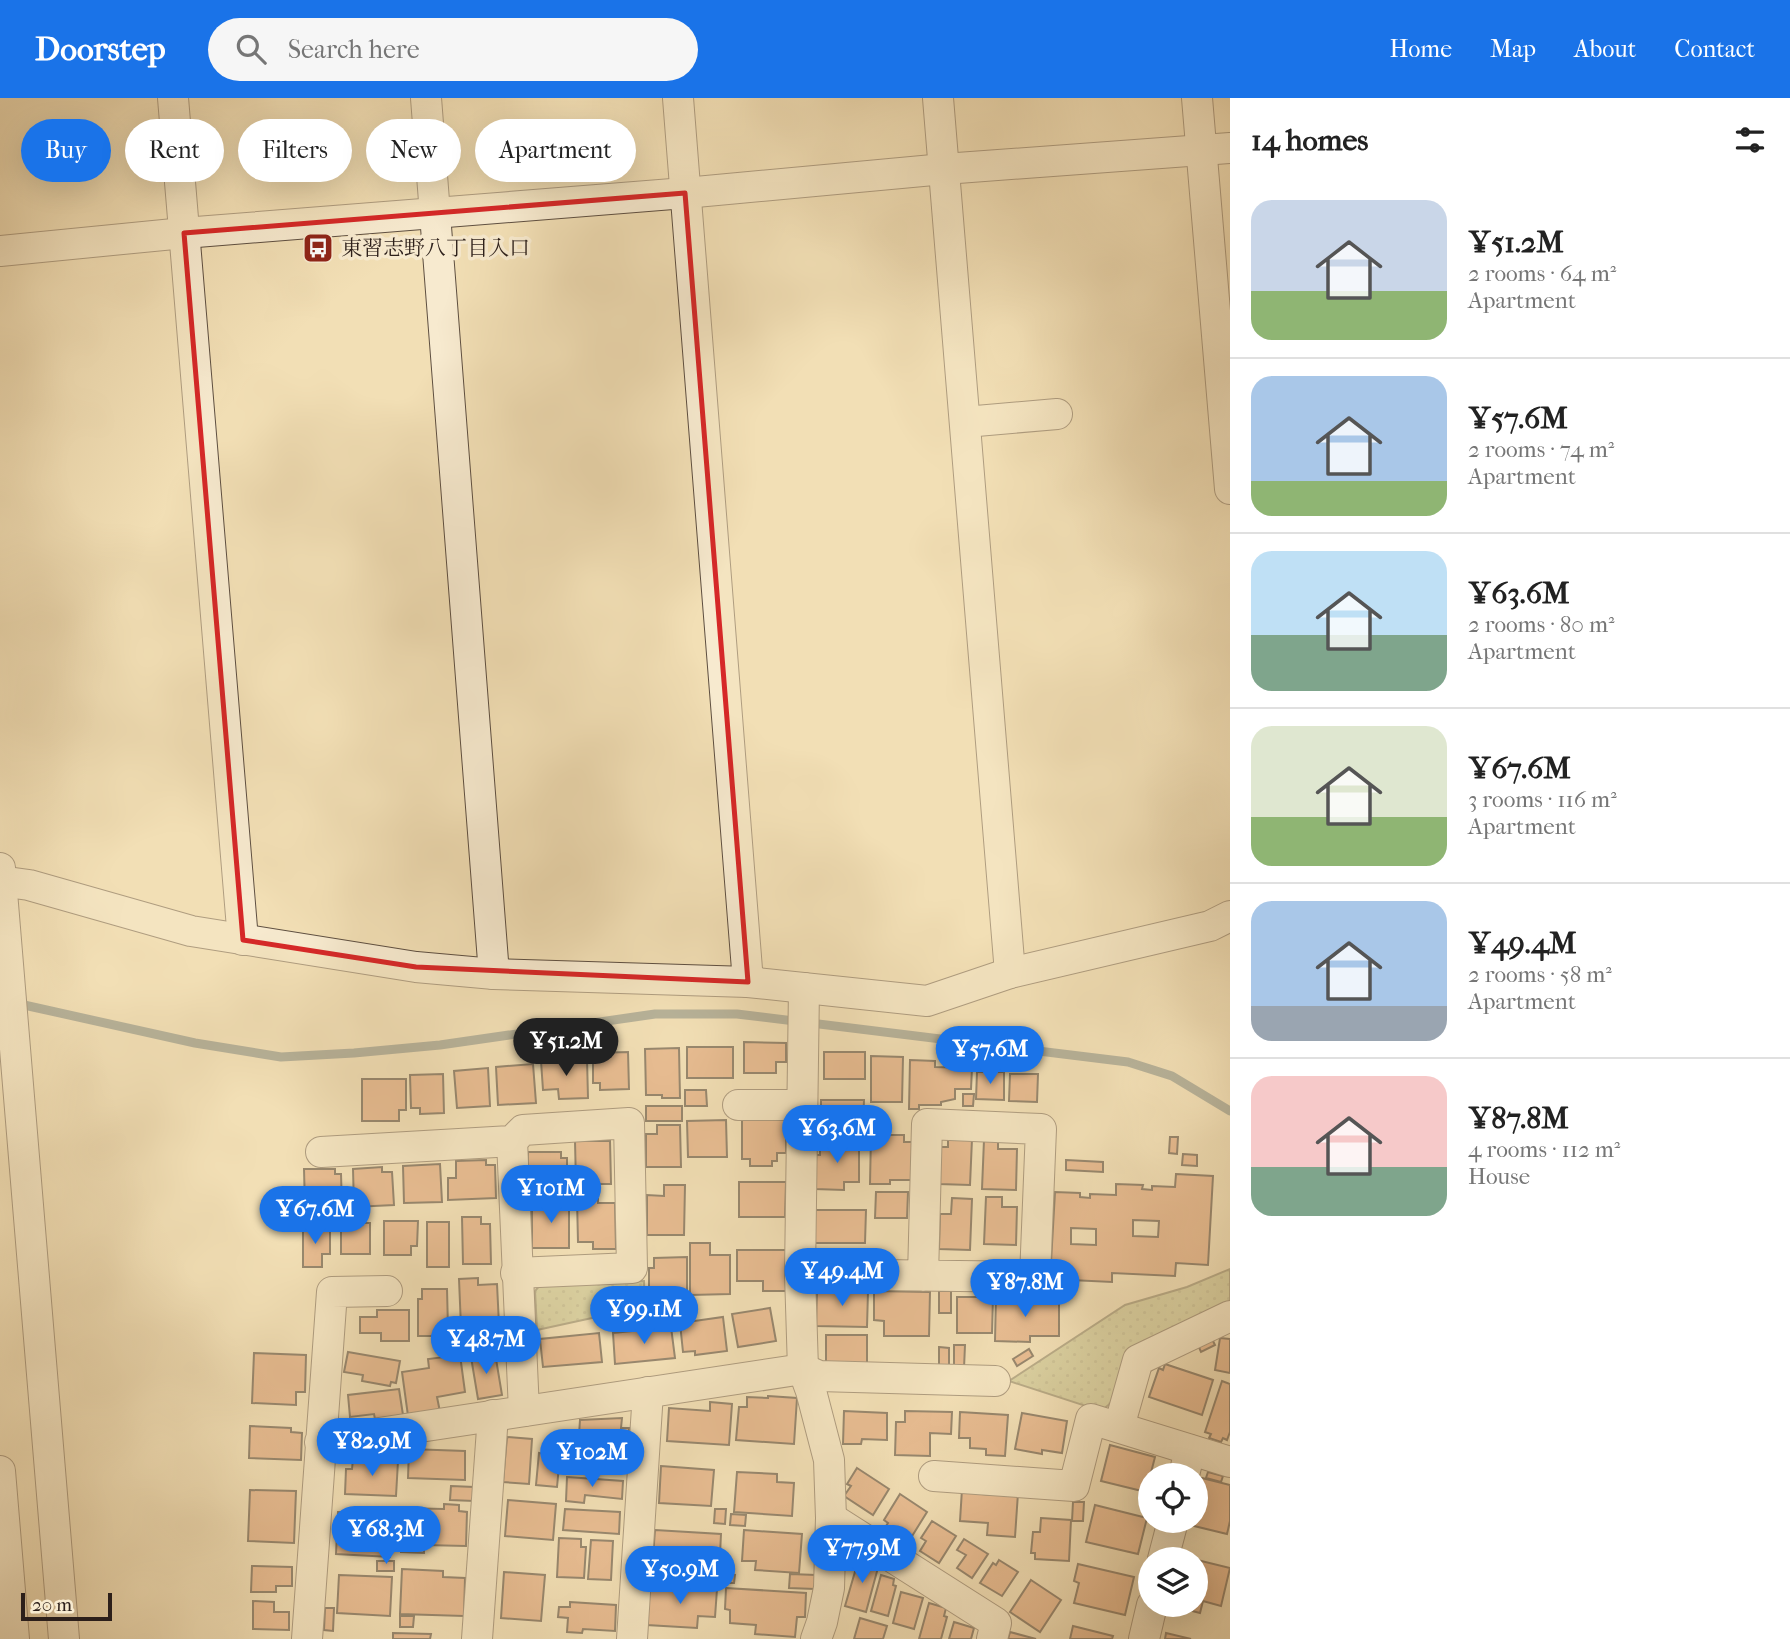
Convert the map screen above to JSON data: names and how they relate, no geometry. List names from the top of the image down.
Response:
{
  "places": {
    "bus stop": ["東習志野八丁目入口"]
  },
  "scale_bar": "20 m",
  "page": {
    "header": "Doorstep",
    "search": "Search here",
    "nav": [
      "Home",
      "Map",
      "About",
      "Contact"
    ],
    "heading": "14 homes",
    "chip": [
      "Buy",
      "Rent",
      "Filters",
      "New",
      "Apartment"
    ],
    "list": [
      {
        "name": "¥51.2M",
        "note": "2 rooms · 64 m² · Apartment"
      },
      {
        "name": "¥57.6M",
        "note": "2 rooms · 74 m² · Apartment"
      },
      {
        "name": "¥63.6M",
        "note": "2 rooms · 80 m² · Apartment"
      },
      {
        "name": "¥67.6M",
        "note": "3 rooms · 116 m² · Apartment"
      },
      {
        "name": "¥49.4M",
        "note": "2 rooms · 58 m² · Apartment"
      },
      {
        "name": "¥87.8M",
        "note": "4 rooms · 112 m² · House"
      }
    ],
    "price": [
      "¥51.2M",
      "¥57.6M",
      "¥63.6M",
      "¥101M",
      "¥67.6M",
      "¥49.4M",
      "¥87.8M",
      "¥99.1M",
      "¥48.7M",
      "¥82.9M",
      "¥102M",
      "¥68.3M",
      "¥77.9M",
      "¥50.9M"
    ],
    "scale": "20 m"
  }
}
